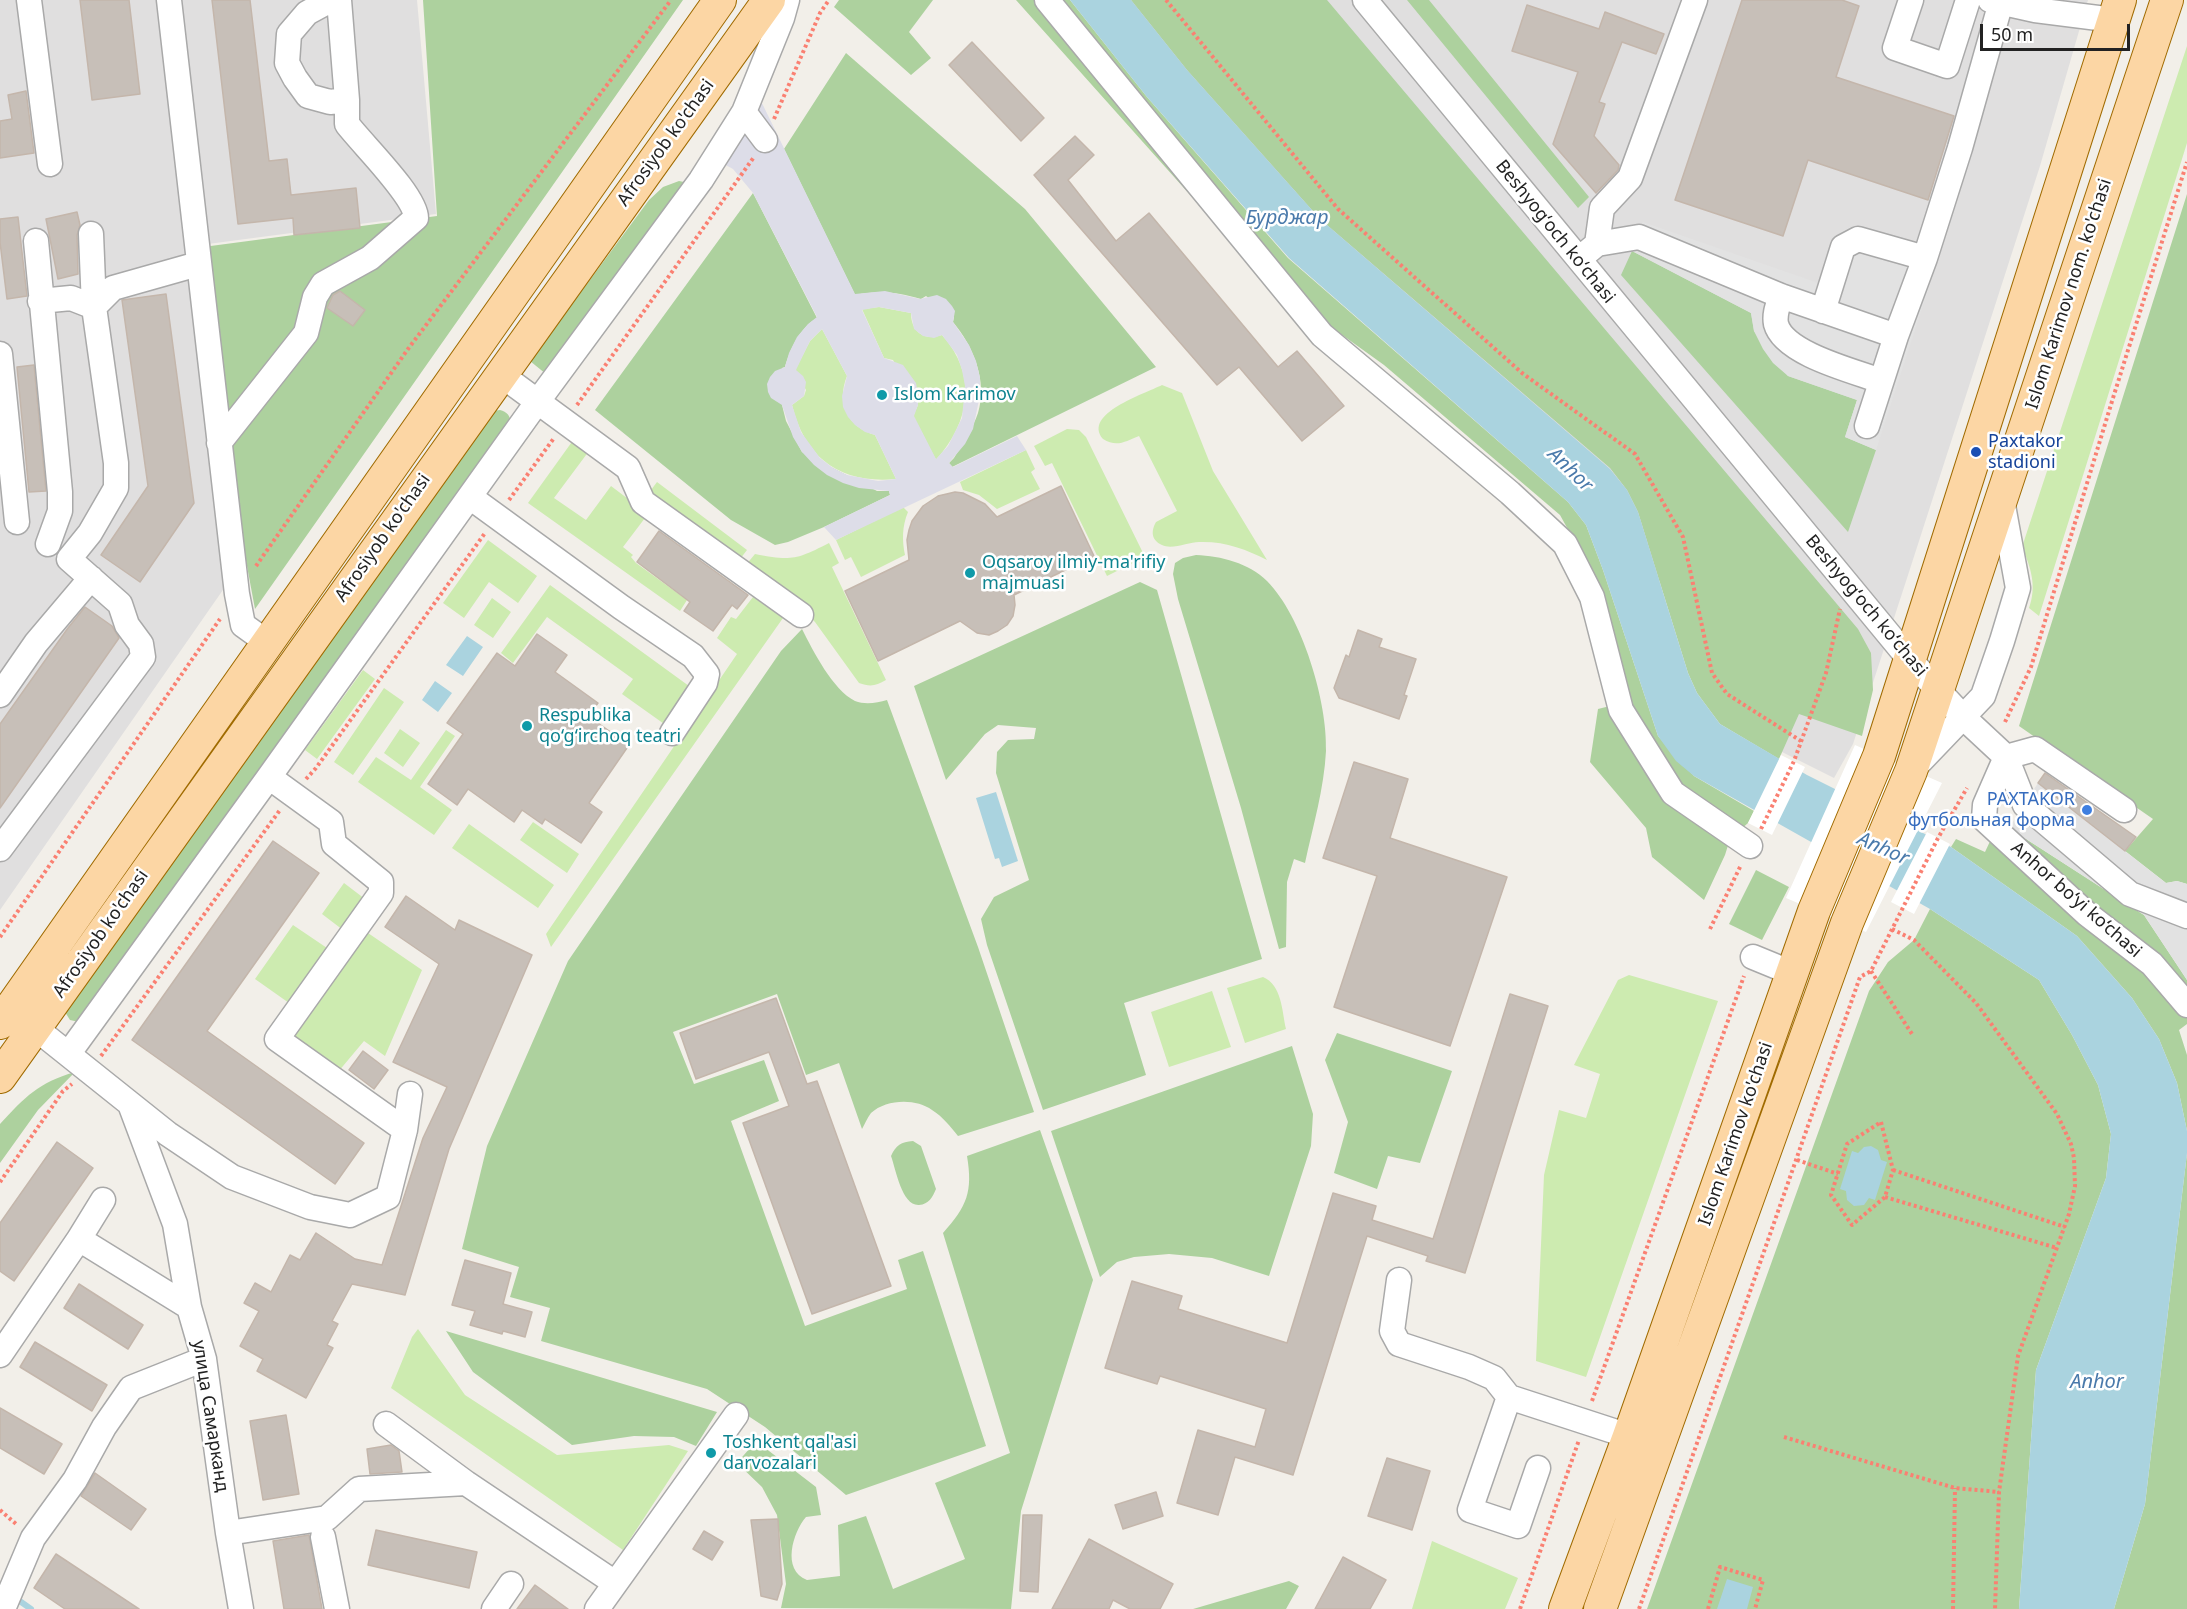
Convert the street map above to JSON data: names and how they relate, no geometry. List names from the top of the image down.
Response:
{
  "streets": {
    "main road": ["Afrosiyob ko'chasi", "Islom Karimov nom. ko'chasi", "Islom Karimov ko'chasi"],
    "street": ["Beshyogʻoch koʻchasi", "Anhor bo‘yi ko‘chasi", "улица Самарканд"]
  },
  "crossings": [
    ["Beshyogʻoch koʻchasi", "Islom Karimov nom. ko'chasi"],
    ["Beshyogʻoch koʻchasi", "Anhor bo‘yi ko‘chasi"],
    ["Beshyogʻoch koʻchasi", "Islom Karimov ko'chasi"],
    ["Islom Karimov nom. ko'chasi", "Islom Karimov ko'chasi"]
  ],
  "water": ["Бурджар", "Anhor"],
  "places": [
    "Islom Karimov",
    "Paxtakor stadioni",
    "Oqsaroy ilmiy-ma'rifiy majmuasi",
    "Respublika qo‘g‘irchoq teatri",
    "PAXTAKOR футбольная форма",
    "Toshkent qal'asi darvozalari"
  ],
  "scale_bar": "50 m"
}
